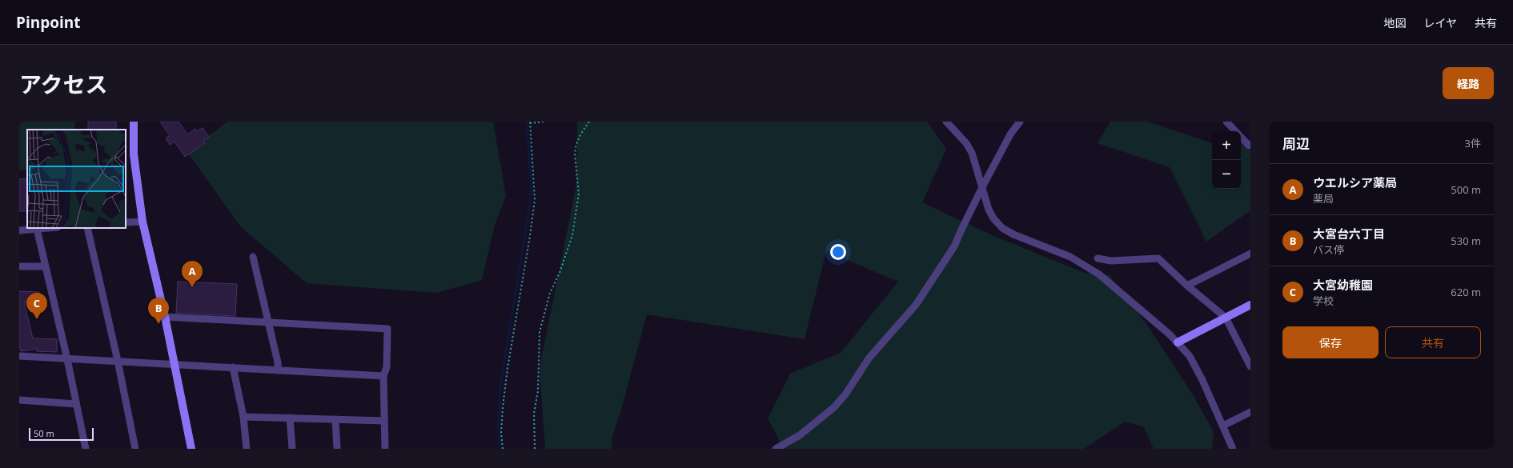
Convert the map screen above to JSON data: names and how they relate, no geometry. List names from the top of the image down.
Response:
{
  "scale_bar": "50 m",
  "page": {
    "header": "Pinpoint",
    "nav": ["地図", "レイヤ", "共有"],
    "title": "アクセス",
    "buttons": [
      "経路",
      ["保存", "共有"]
    ],
    "heading": ["周辺", "3件"],
    "map_buttons": ["+", "−"],
    "list": [
      {
        "mark": "A",
        "name": "ウエルシア薬局",
        "note": "薬局",
        "value": "500 m"
      },
      {
        "mark": "B",
        "name": "大宮台六丁目",
        "note": "バス停",
        "value": "530 m"
      },
      {
        "mark": "C",
        "name": "大宮幼稚園",
        "note": "学校",
        "value": "620 m"
      }
    ],
    "pins": ["A", "C", "B"],
    "scale": "50 m"
  }
}
